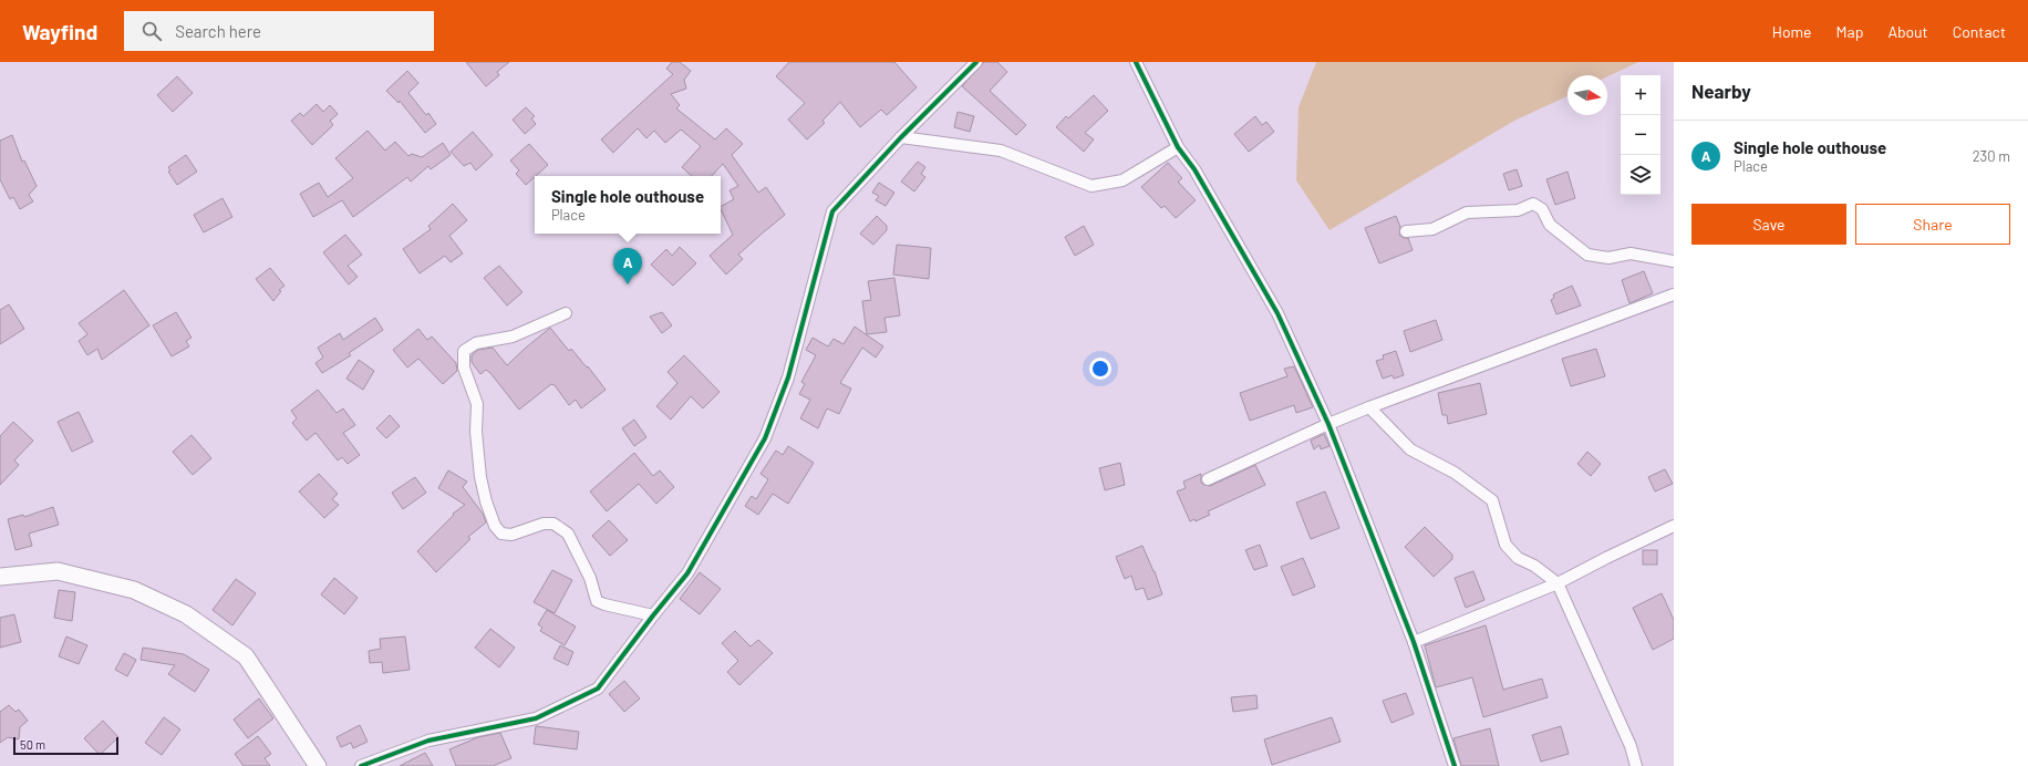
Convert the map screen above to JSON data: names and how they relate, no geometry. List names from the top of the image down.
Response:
{
  "scale_bar": "50 m",
  "north": "right",
  "page": {
    "header": "Wayfind",
    "search": "Search here",
    "nav": [
      "Home",
      "Map",
      "About",
      "Contact"
    ],
    "heading": "Nearby",
    "map_buttons": ["+", "−"],
    "list": [
      {
        "mark": "A",
        "name": "Single hole outhouse",
        "note": "Place",
        "value": "230 m"
      }
    ],
    "popup": ["Single hole outhouse", "Place"],
    "buttons": ["Save", "Share"],
    "pins": "A",
    "scale": "50 m"
  }
}
